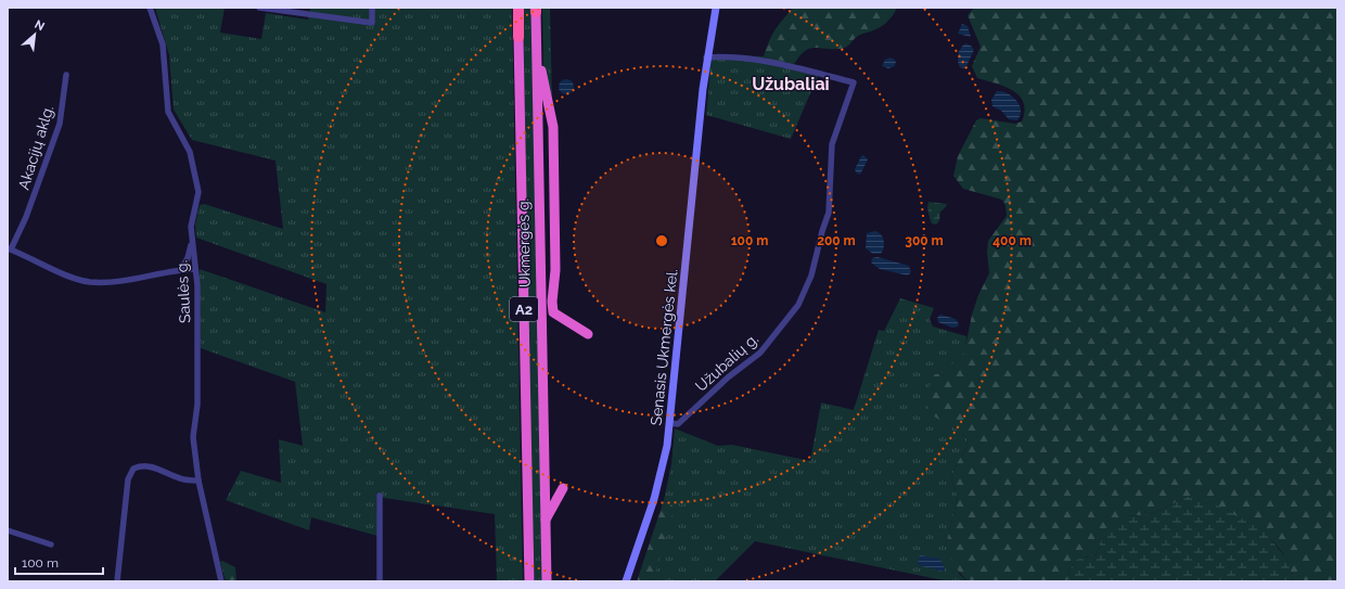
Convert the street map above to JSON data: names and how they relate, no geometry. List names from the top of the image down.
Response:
{
  "streets": {
    "highway": ["Ukmergės g.", "A2"],
    "main road": ["Senasis Ukmergės kel."],
    "street": ["Akacijų aklg.", "Saulės g.", "Užubalių g."]
  },
  "crossings": [
    ["Senasis Ukmergės kel.", "Užubalių g."]
  ],
  "districts": ["Užubaliai"],
  "scale_bar": "100 m",
  "north": "top right",
  "rings": [
    "100 m",
    "200 m",
    "300 m",
    "400 m"
  ]
}
